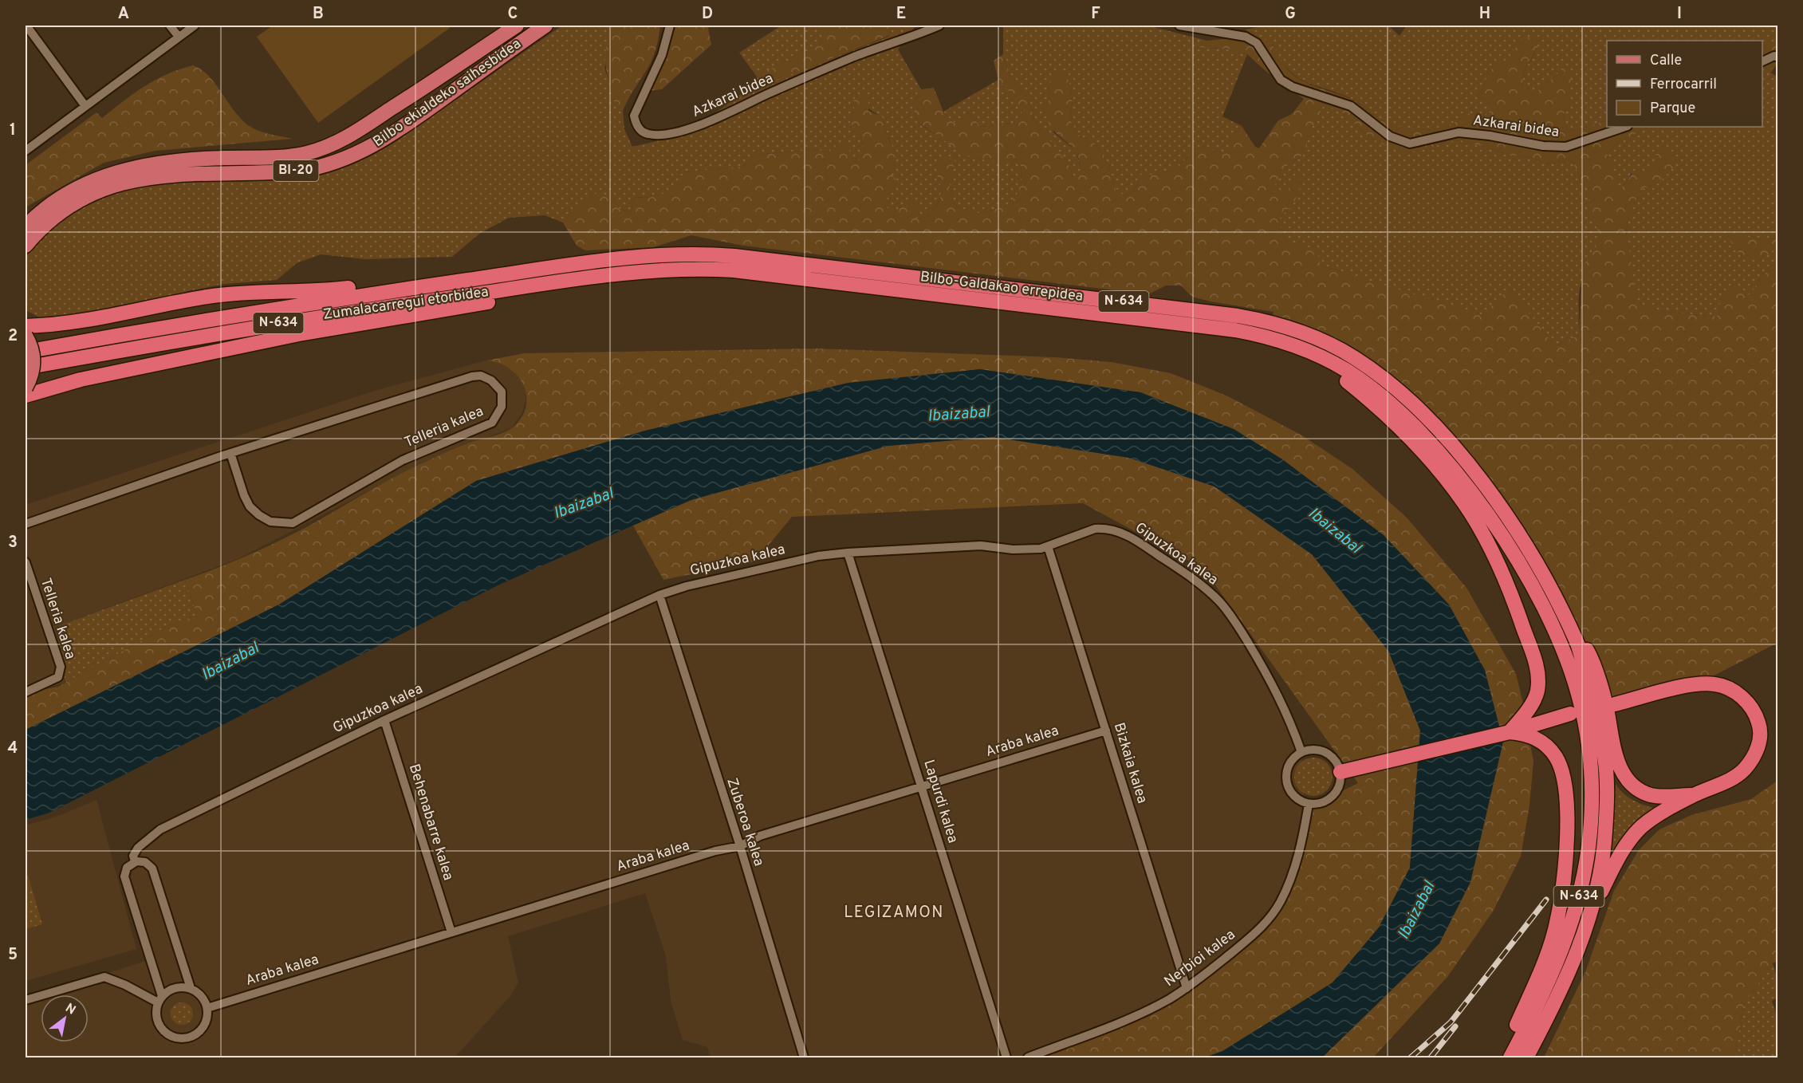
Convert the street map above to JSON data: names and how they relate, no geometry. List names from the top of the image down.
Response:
{
  "streets": {
    "highway": ["Bilbo-Galdakao errepidea", "N-634", "Zumalacarregui etorbidea"],
    "main road": ["Bilbo ekialdeko saihesbidea", "BI-20"],
    "street": [
      "Azkarai bidea",
      "Telleria kalea",
      "Gipuzkoa kalea",
      "Araba kalea",
      "Bizkaia kalea",
      "Lapurdi kalea",
      "Behenabarre kalea",
      "Zuberoa kalea",
      "Nerbioi kalea"
    ]
  },
  "crossings": [
    ["Bilbo-Galdakao errepidea", "N-634"],
    ["Bilbo-Galdakao errepidea", "Zumalacarregui etorbidea"],
    ["N-634", "Zumalacarregui etorbidea"],
    ["Gipuzkoa kalea", "Araba kalea"],
    ["Gipuzkoa kalea", "Bizkaia kalea"],
    ["Gipuzkoa kalea", "Lapurdi kalea"],
    ["Gipuzkoa kalea", "Behenabarre kalea"],
    ["Gipuzkoa kalea", "Zuberoa kalea"],
    ["Gipuzkoa kalea", "Nerbioi kalea"],
    ["Araba kalea", "Bizkaia kalea"],
    ["Araba kalea", "Lapurdi kalea"],
    ["Araba kalea", "Behenabarre kalea"],
    ["Araba kalea", "Zuberoa kalea"],
    ["Bizkaia kalea", "Nerbioi kalea"]
  ],
  "districts": ["LEGIZAMON"],
  "water": ["Ibaizabal"],
  "legend": ["Calle", "Ferrocarril", "Parque"],
  "north": "top right",
  "grid": {
    "columns": [
      "A",
      "B",
      "C",
      "D",
      "E",
      "F",
      "G",
      "H",
      "I"
    ],
    "rows": [
      "1",
      "2",
      "3",
      "4",
      "5"
    ]
  }
}
